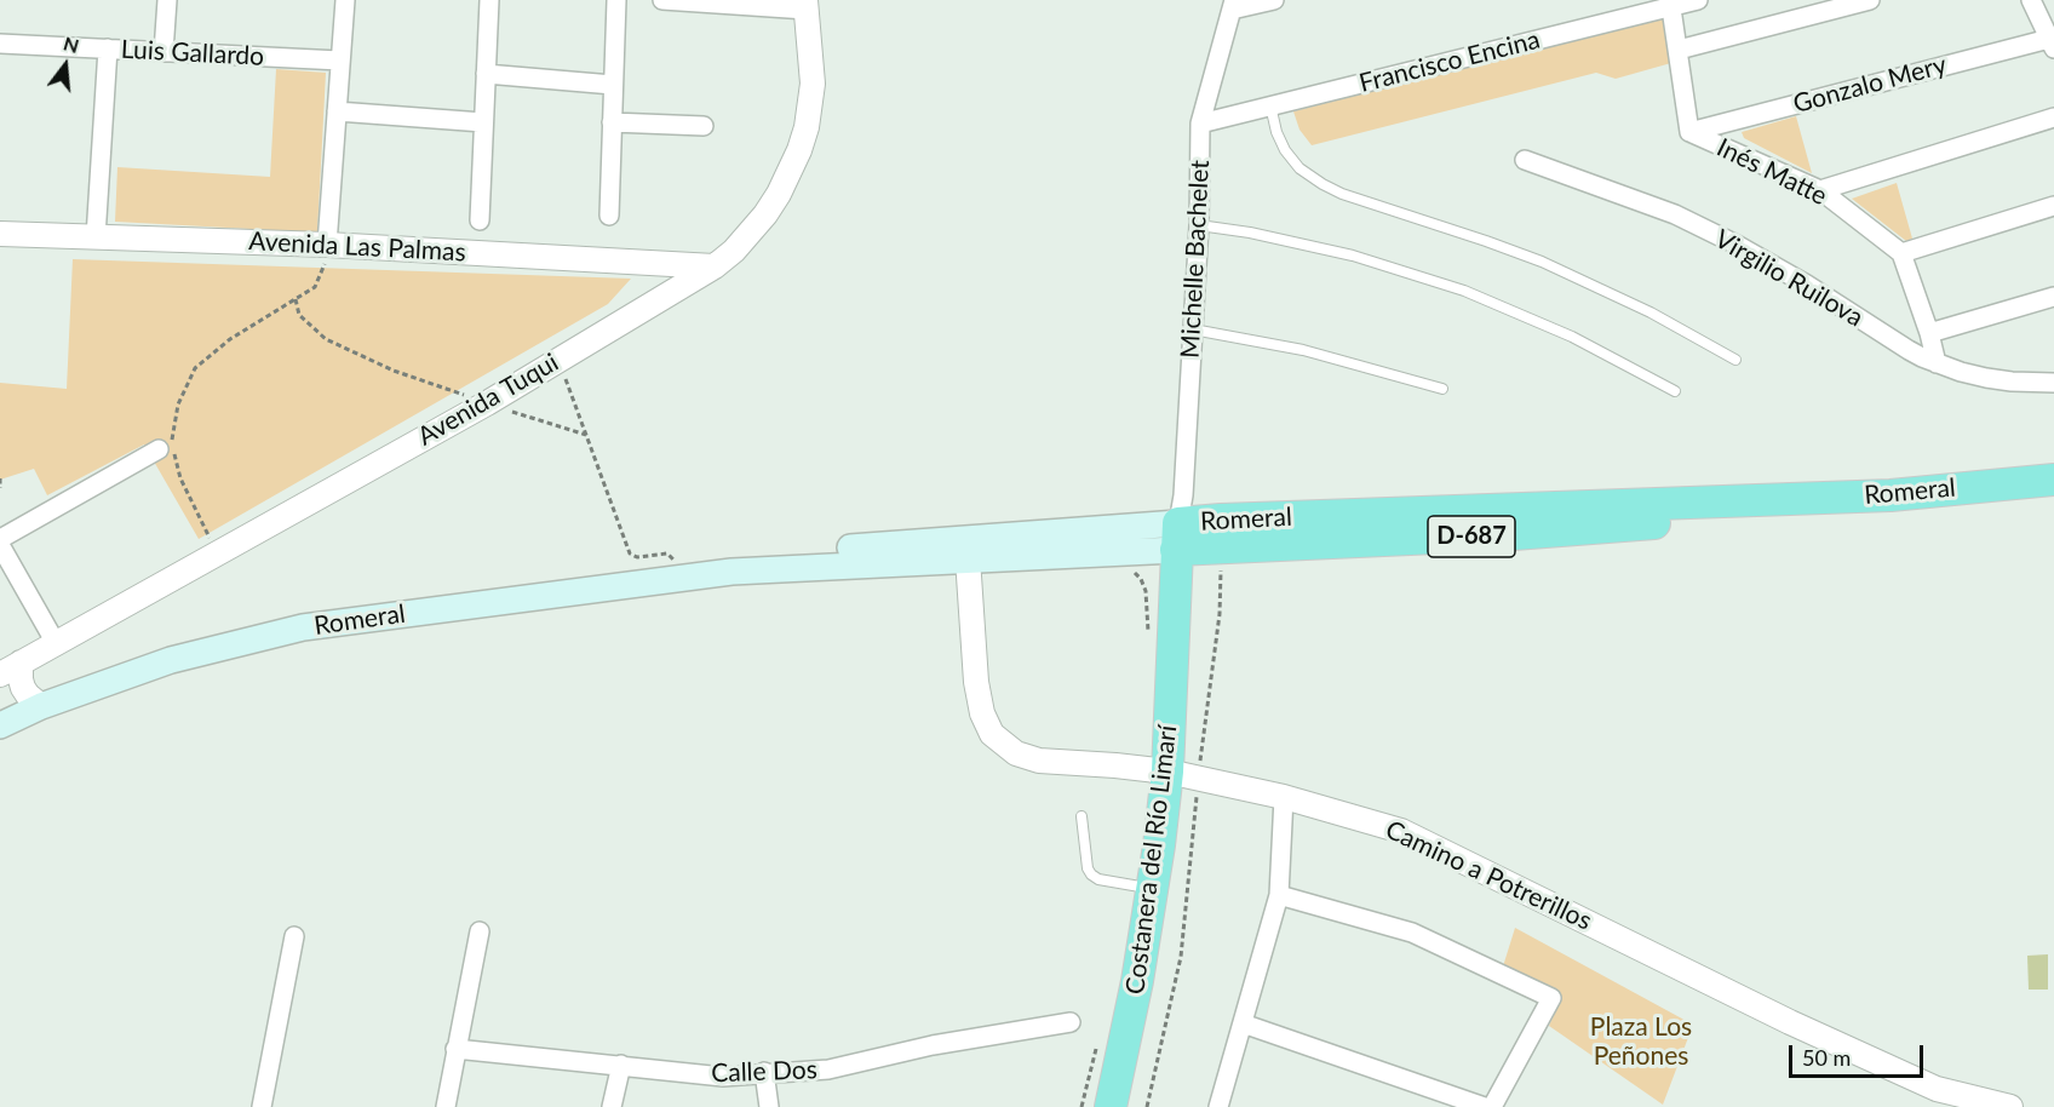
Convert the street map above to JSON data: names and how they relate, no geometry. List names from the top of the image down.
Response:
{
  "streets": {
    "highway": ["Romeral", "D-687", "Costanera del Río Limarí"],
    "street": [
      "Luis Gallardo",
      "Francisco Encina",
      "Gonzalo Mery",
      "Inés Matte",
      "Avenida Las Palmas",
      "Michelle Bachelet",
      "Virgilio Ruilova",
      "Avenida Tuqui",
      "Camino a Potrerillos",
      "Calle Dos"
    ]
  },
  "crossings": [
    ["Francisco Encina", "Inés Matte"],
    ["Francisco Encina", "Michelle Bachelet"],
    ["Gonzalo Mery", "Inés Matte"],
    ["Avenida Las Palmas", "Avenida Tuqui"],
    ["Michelle Bachelet", "Romeral"],
    ["Michelle Bachelet", "Costanera del Río Limarí"],
    ["Romeral", "Costanera del Río Limarí"],
    ["Romeral", "Camino a Potrerillos"],
    ["Costanera del Río Limarí", "Camino a Potrerillos"]
  ],
  "parks": ["Plaza Los Peñones"],
  "scale_bar": "50 m",
  "north": "top"
}
